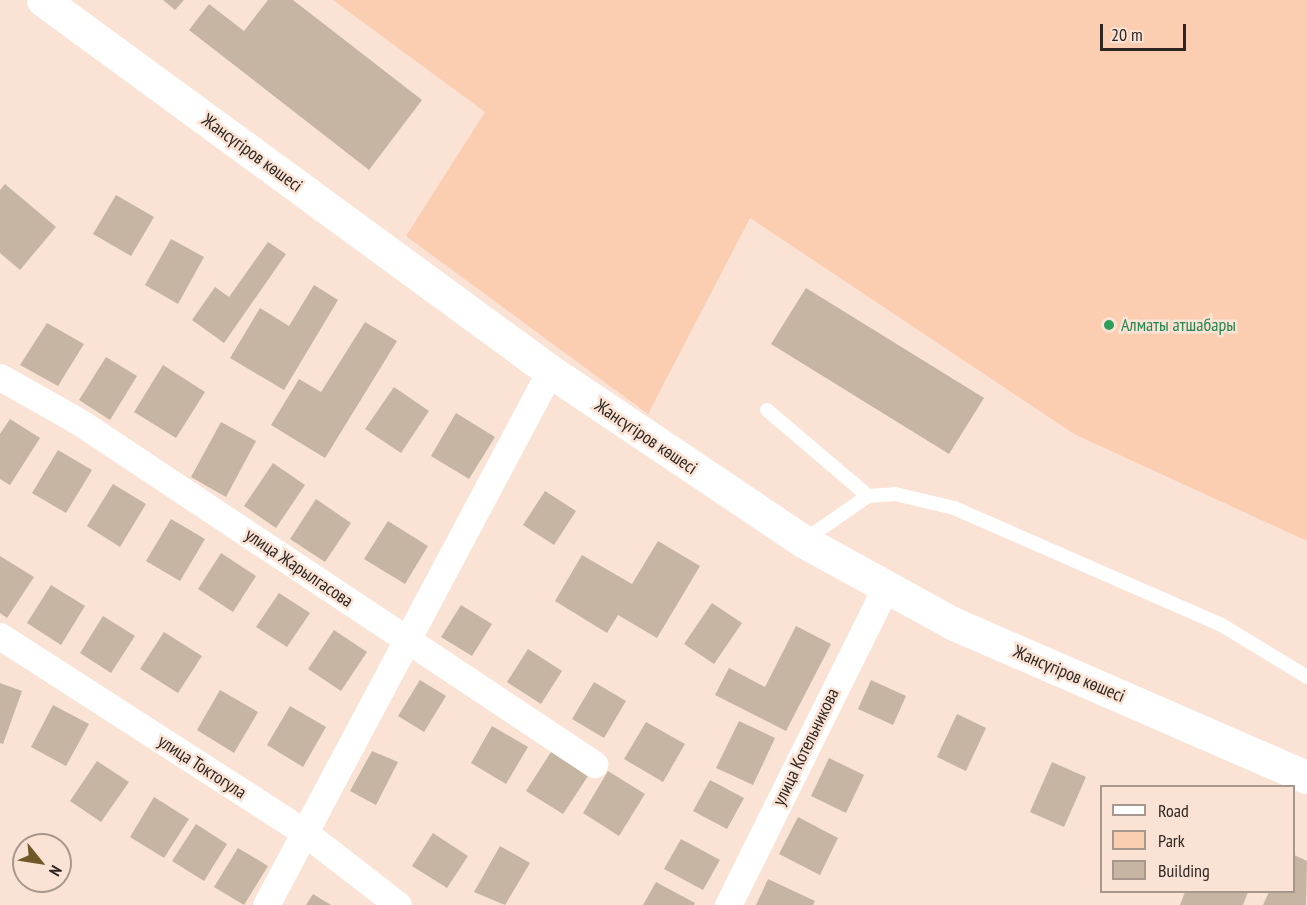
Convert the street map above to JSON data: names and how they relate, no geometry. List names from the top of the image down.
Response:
{
  "streets": {
    "main road": ["Жансүгіров көшесі"],
    "street": ["улица Жарылгасова", "улица Котельникова", "улица Токтогула"]
  },
  "crossings": [
    ["Жансүгіров көшесі", "улица Котельникова"]
  ],
  "places": ["Алматы атшабары"],
  "legend": ["Road", "Park", "Building"],
  "scale_bar": "20 m",
  "north": "bottom right"
}
